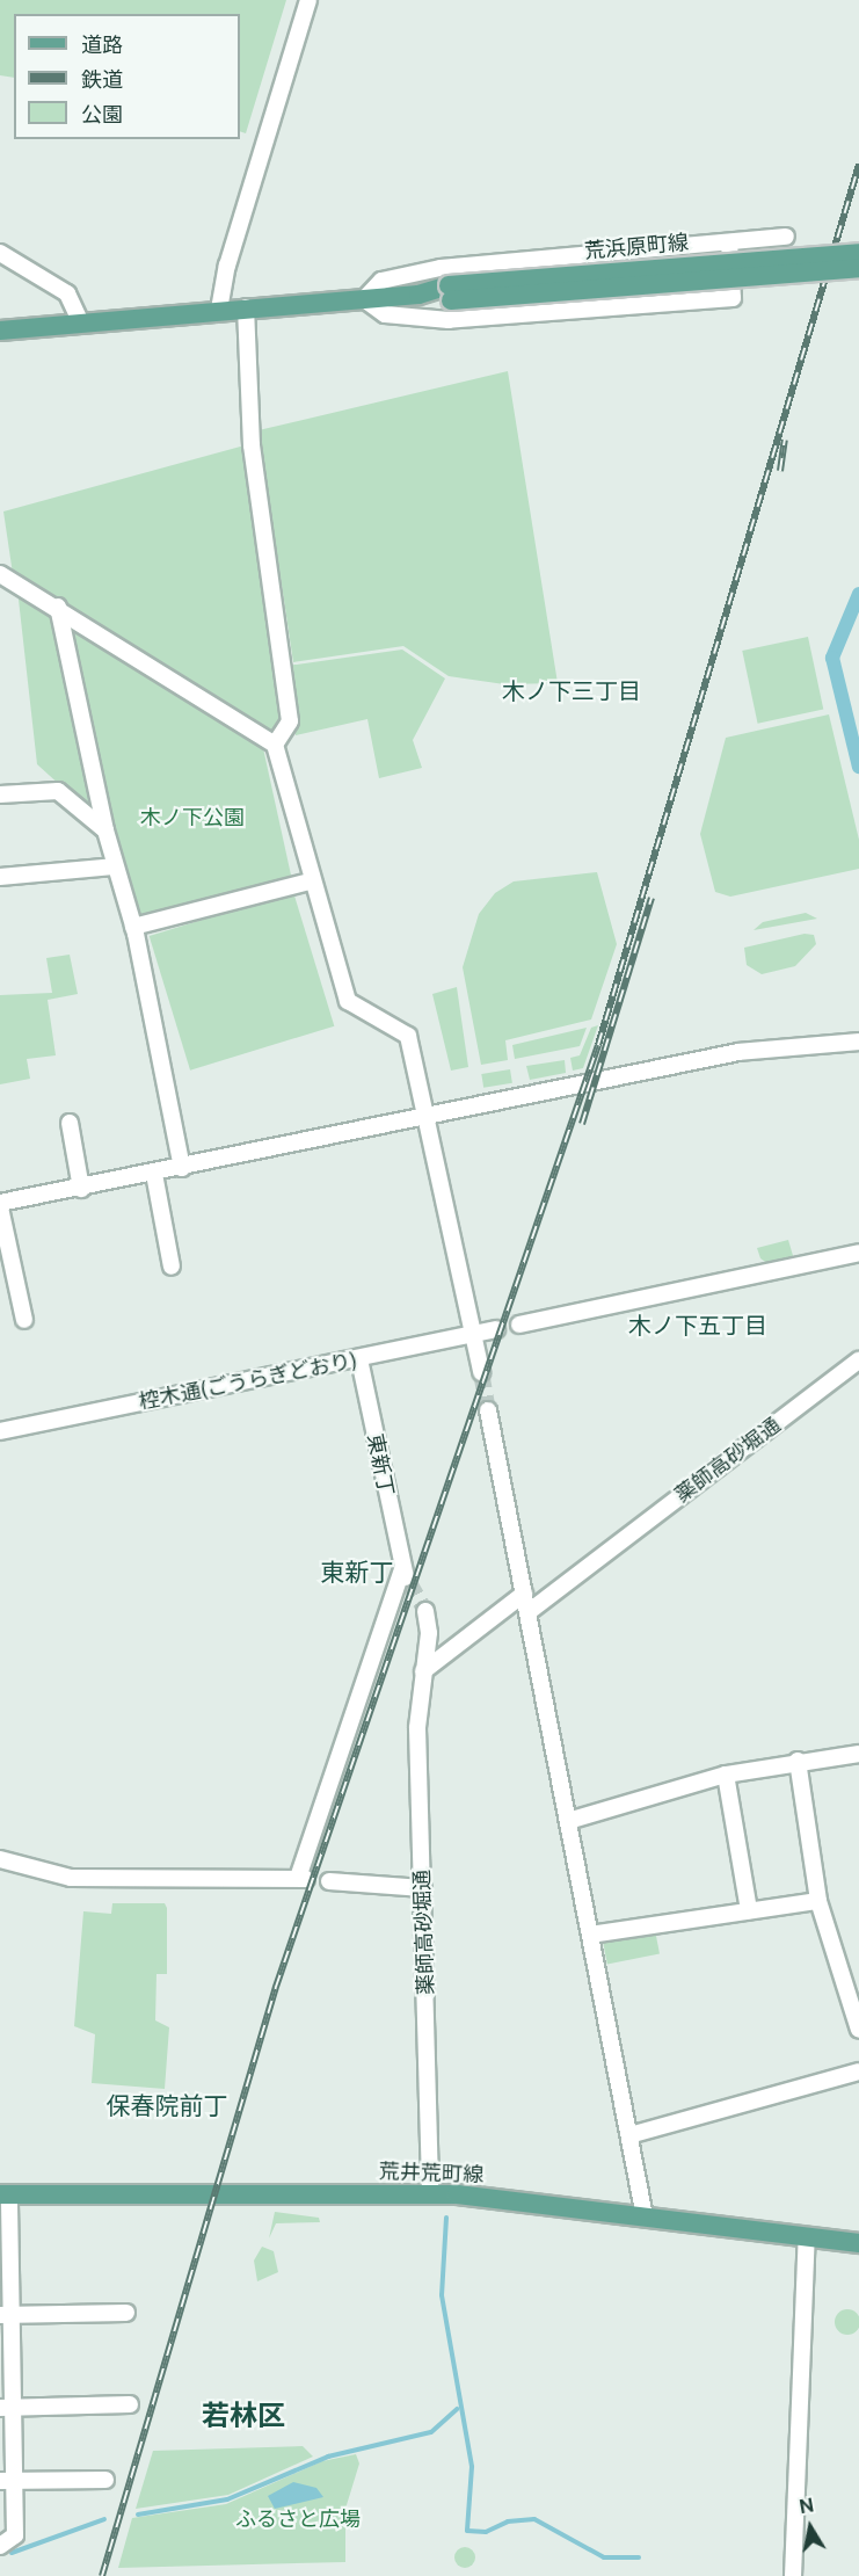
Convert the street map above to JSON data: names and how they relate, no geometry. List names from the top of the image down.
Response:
{
  "streets": {
    "main road": ["荒浜原町線", "荒井荒町線"],
    "street": ["椌木通(ごうらぎどおり)", "薬師高砂堀通", "東新丁"]
  },
  "crossings": [
    ["椌木通(ごうらぎどおり)", "東新丁"],
    ["薬師高砂堀通", "荒井荒町線"]
  ],
  "districts": [
    "木ノ下三丁目",
    "木ノ下五丁目",
    "東新丁",
    "保春院前丁",
    "若林区"
  ],
  "parks": ["木ノ下公園", "ふるさと広場"],
  "legend": ["道路", "鉄道", "公園"],
  "north": "top"
}
